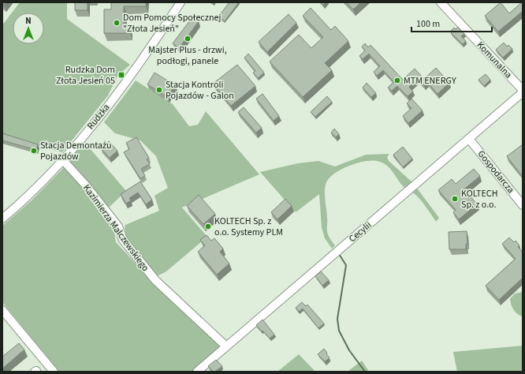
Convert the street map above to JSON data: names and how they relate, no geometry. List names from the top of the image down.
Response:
{
  "streets": {
    "street": [
      "Komunalna",
      "Rudzka",
      "Gospodarcza",
      "Kazimierza Malczewskiego",
      "Cecylii"
    ]
  },
  "crossings": [
    ["Komunalna", "Cecylii"],
    ["Rudzka", "Kazimierza Malczewskiego"],
    ["Gospodarcza", "Cecylii"],
    ["Kazimierza Malczewskiego", "Cecylii"]
  ],
  "places": {
    "other": [
      "Dom Pomocy Społecznej \"Złota Jesień\"",
      "Majster Plus - drzwi, podłogi, panele",
      "MTM ENERGY",
      "Stacja Kontroli Pojazdów - Galon",
      "Stacja Demontażu Pojazdów",
      "KOLTECH Sp. z o.o.",
      "KOLTECH Sp. z o.o. Systemy PLM"
    ],
    "transit": ["Rudzka Dom Złota Jesień 05"]
  },
  "scale_bar": "100 m",
  "north": "top"
}
